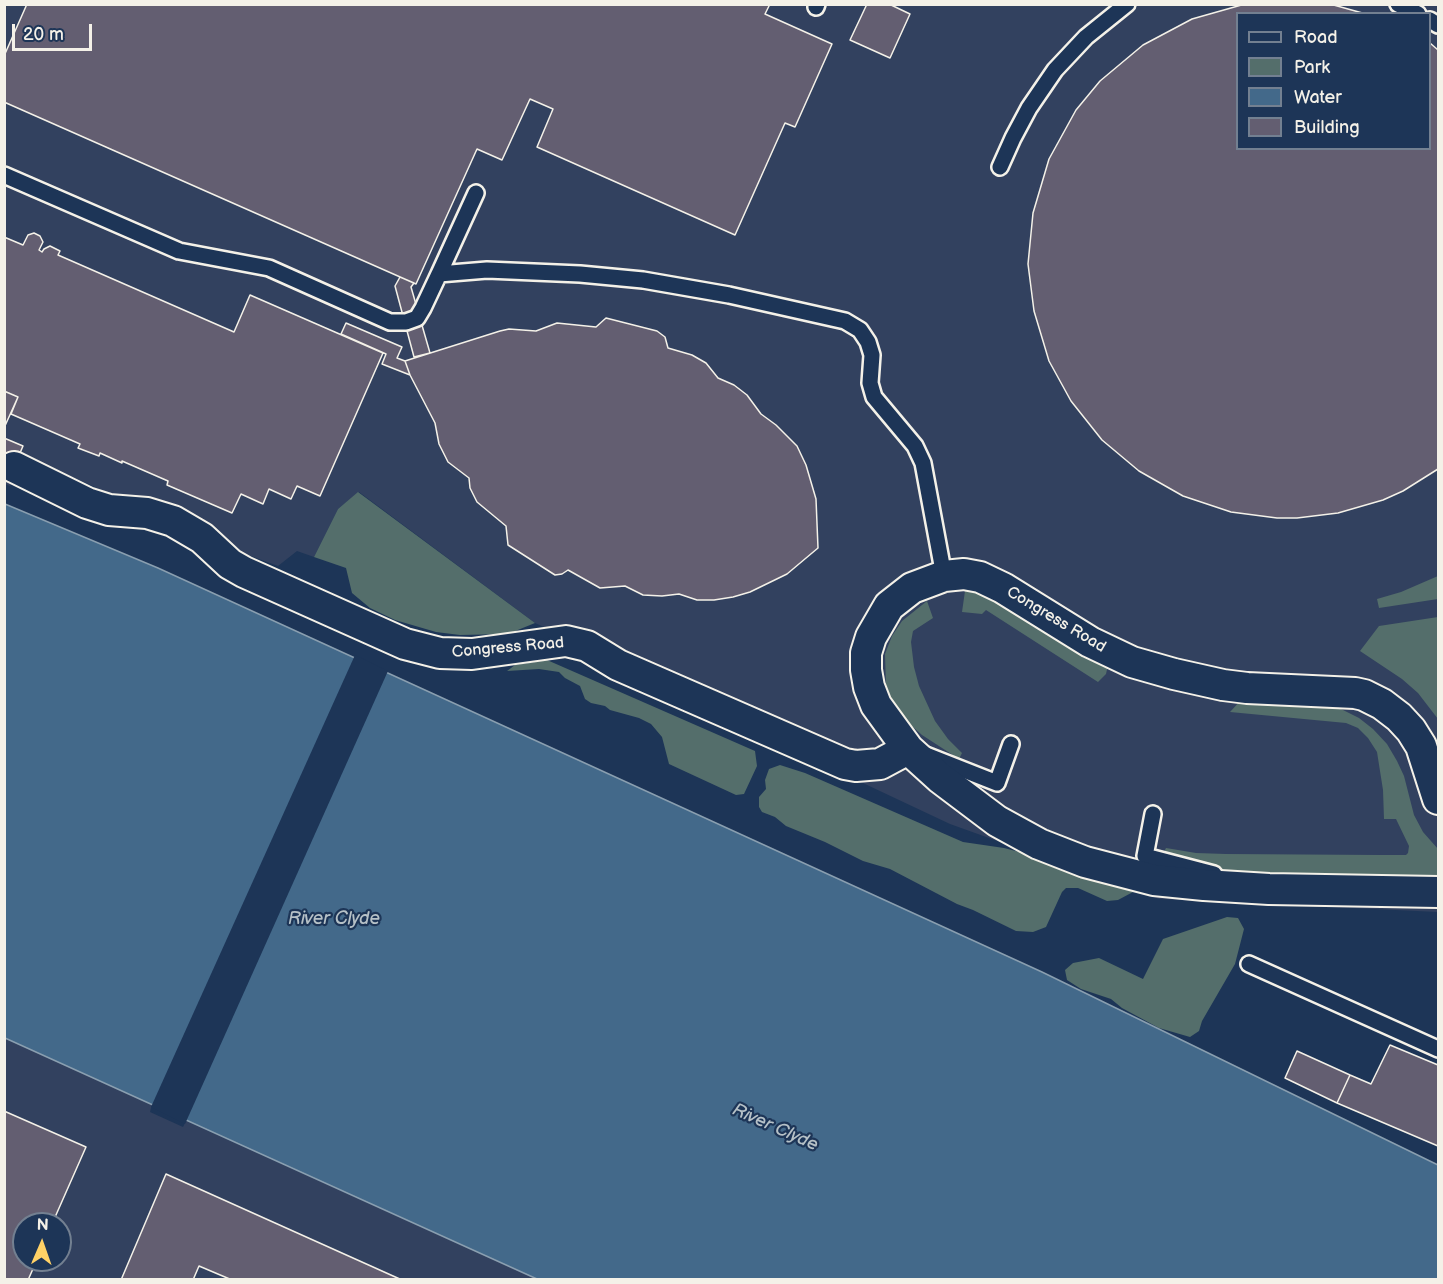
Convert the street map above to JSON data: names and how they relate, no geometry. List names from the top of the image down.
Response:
{
  "streets": {
    "street": ["Congress Road"]
  },
  "water": ["River Clyde"],
  "legend": [
    "Road",
    "Park",
    "Water",
    "Building"
  ],
  "scale_bar": "20 m",
  "north": "top"
}
